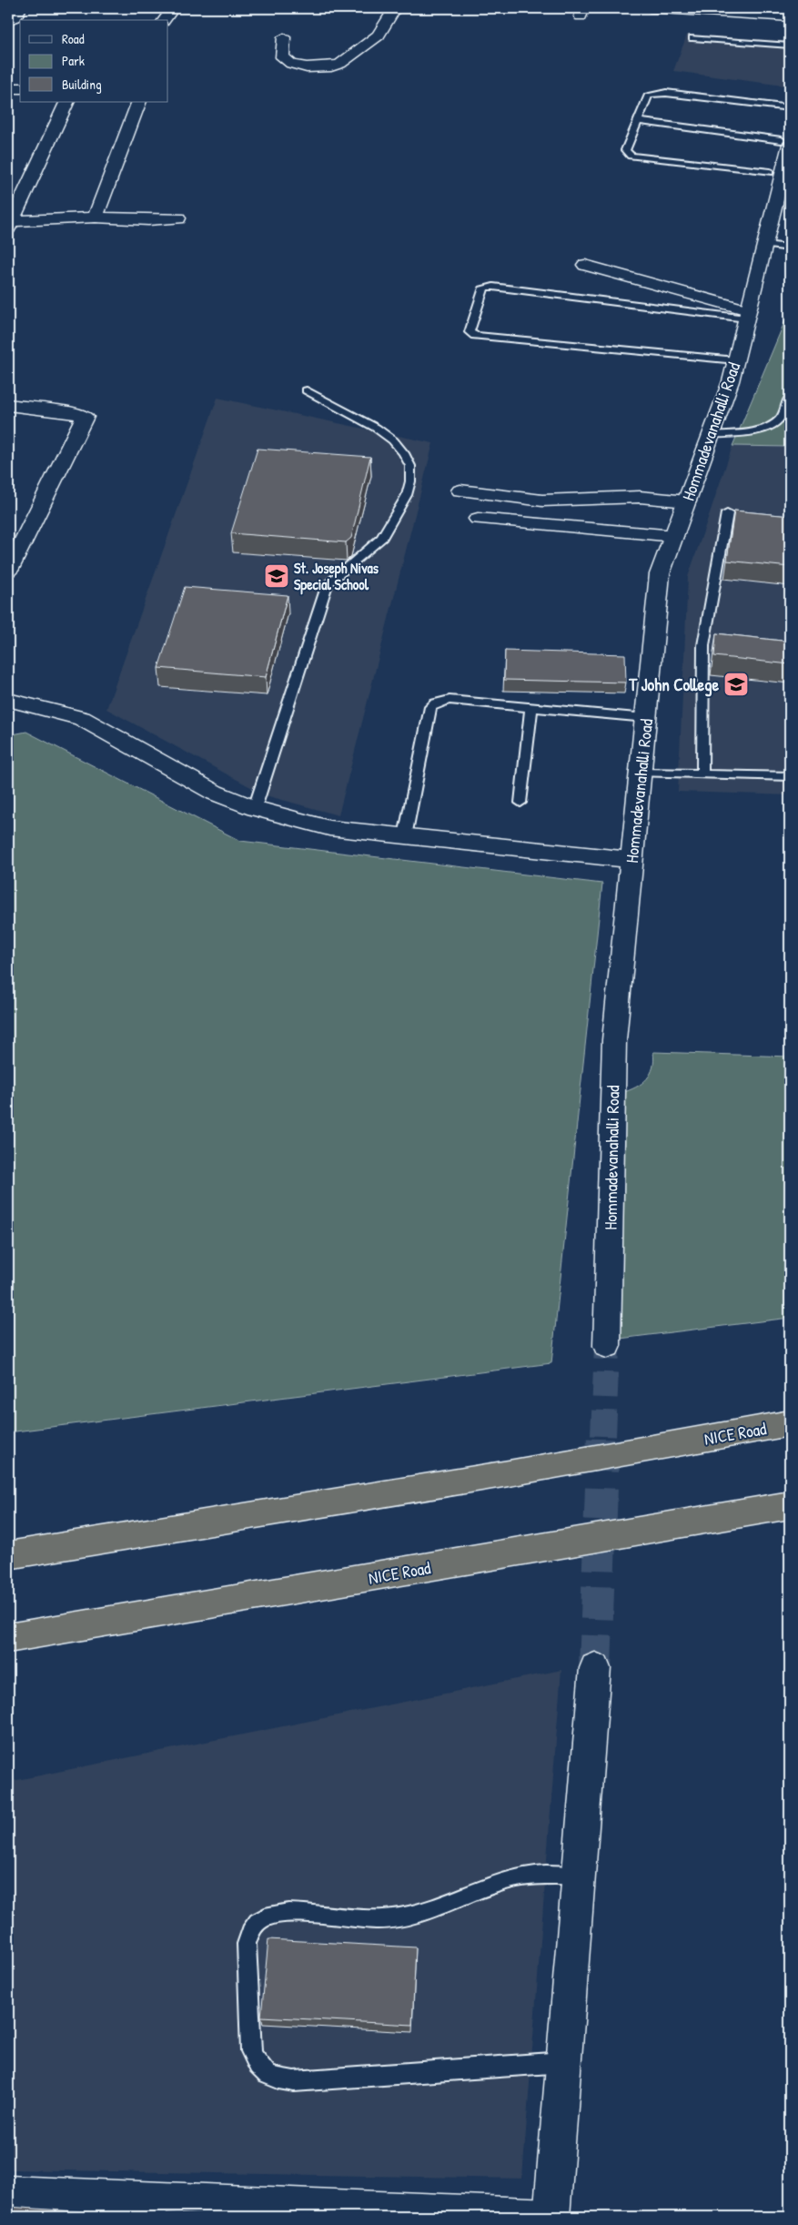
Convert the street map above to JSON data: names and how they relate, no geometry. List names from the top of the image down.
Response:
{
  "streets": {
    "highway": ["NICE Road"],
    "street": ["Hommadevanahalli Road"]
  },
  "places": {
    "school or university": ["St. Joseph Nivas Special School", "T John College"]
  },
  "legend": ["Road", "Park", "Building"]
}
